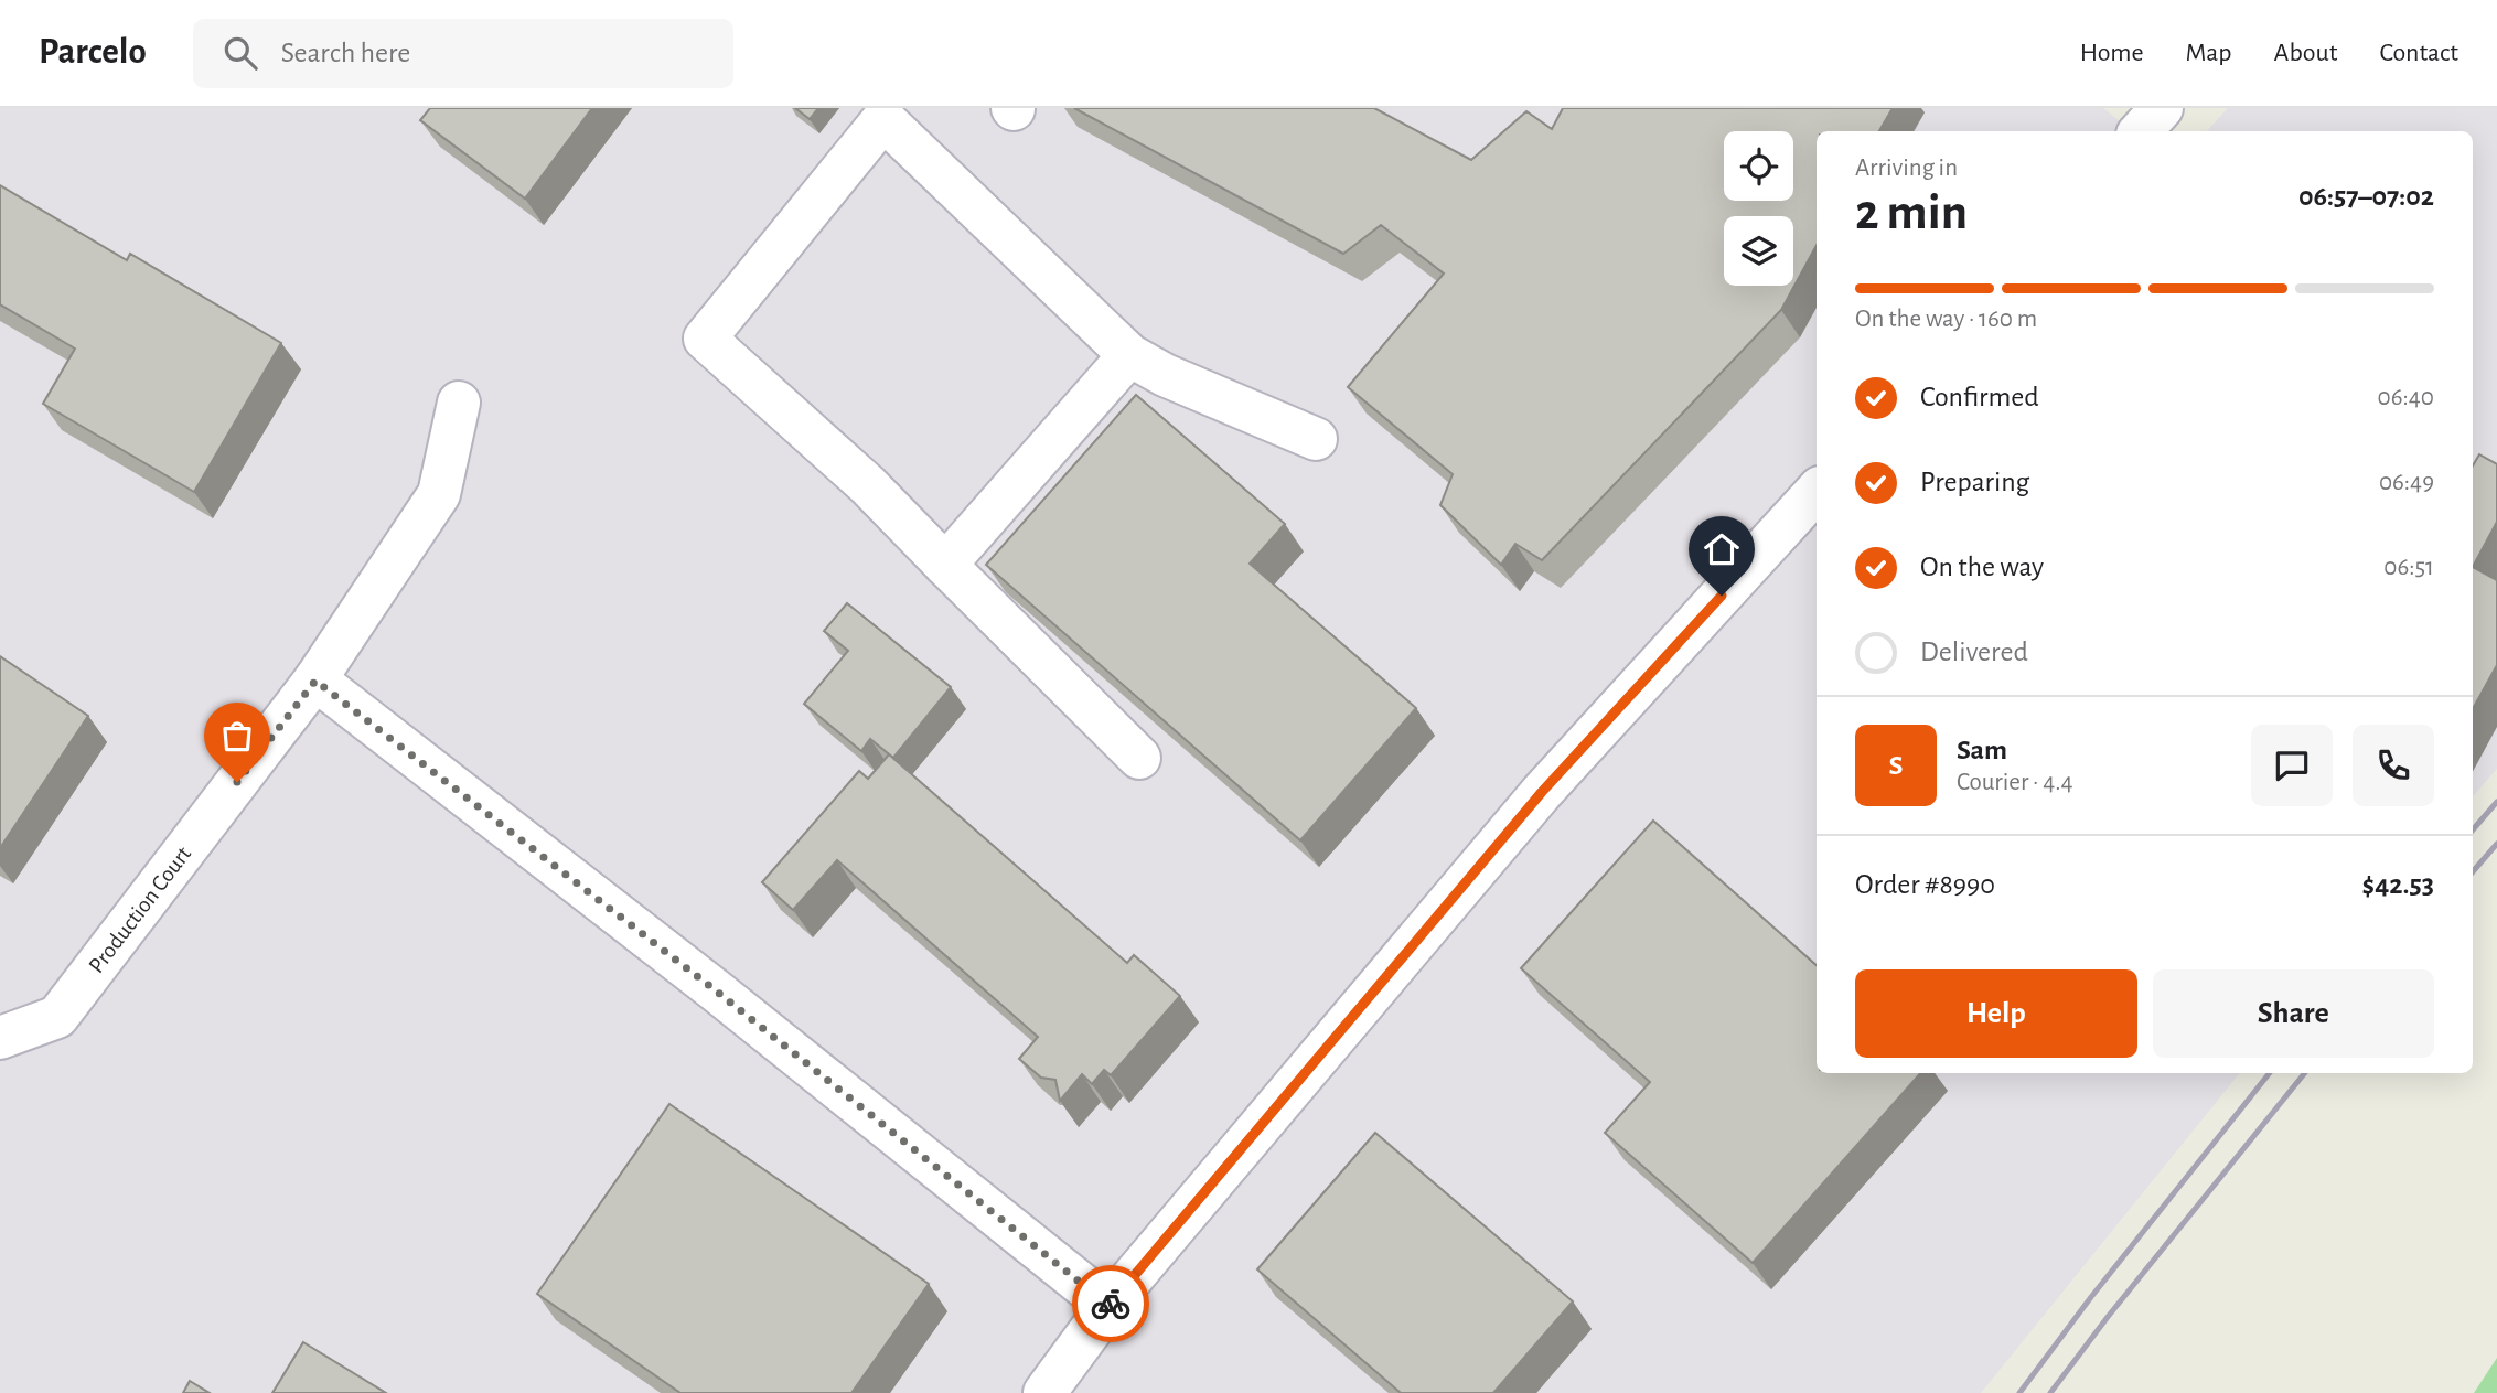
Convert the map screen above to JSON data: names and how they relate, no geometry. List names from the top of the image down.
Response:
{
  "streets": {
    "street": ["Production Court"]
  },
  "page": {
    "header": "Parcelo",
    "search": "Search here",
    "nav": [
      "Home",
      "Map",
      "About",
      "Contact"
    ],
    "heading": ["2 min", "Arriving in", "06:57–07:02"],
    "panel": [
      "Sam",
      "Courier · 4.4",
      "Order #8990",
      "$42.53"
    ],
    "bar": "On the way · 160 m",
    "list": [
      ["Confirmed", "06:40"],
      ["Preparing", "06:49"],
      ["On the way", "06:51"],
      "Delivered"
    ],
    "round": "S",
    "buttons": ["Help", "Share"]
  }
}
